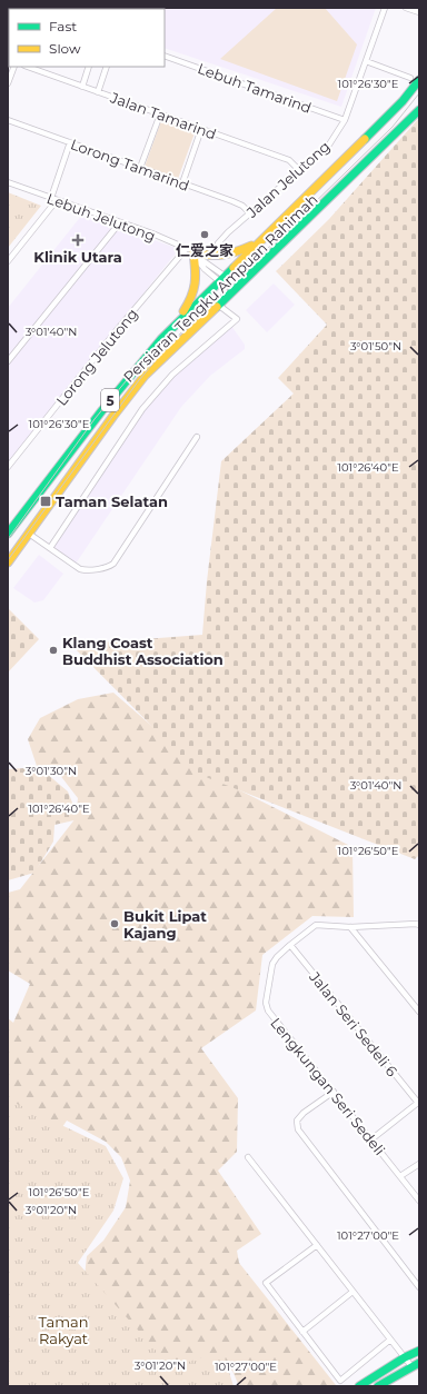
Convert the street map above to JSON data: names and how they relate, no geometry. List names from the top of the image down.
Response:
{
  "streets": {
    "main road": ["Persiaran Tengku Ampuan Rahimah", "5"],
    "street": [
      "Lebuh Tamarind",
      "Jalan Tamarind",
      "Lorong Tamarind",
      "Jalan Jelutong",
      "Lebuh Jelutong",
      "Lorong Jelutong",
      "Jalan Seri Sedeli 6",
      "Lengkungan Seri Sedeli"
    ]
  },
  "crossings": [
    ["Lebuh Tamarind", "Jalan Jelutong"],
    ["Jalan Tamarind", "Jalan Jelutong"],
    ["Lorong Tamarind", "Jalan Jelutong"],
    ["Lebuh Jelutong", "Persiaran Tengku Ampuan Rahimah"],
    ["Lebuh Jelutong", "Lorong Jelutong"],
    ["Jalan Seri Sedeli 6", "Lengkungan Seri Sedeli"]
  ],
  "parks": ["Taman Rakyat"],
  "places": {
    "other": ["仁爱之家", "Klang Coast Buddhist Association", "Bukit Lipat Kajang"],
    "health": ["Klinik Utara"],
    "transit": ["Taman Selatan"]
  },
  "legend": ["Fast", "Slow"],
  "coordinates": [
    "101°26'30\"E",
    "3°01'40\"N",
    "3°01'50\"N",
    "101°26'40\"E",
    "3°01'30\"N",
    "101°26'50\"E",
    "3°01'20\"N",
    "101°27'00\"E"
  ]
}
